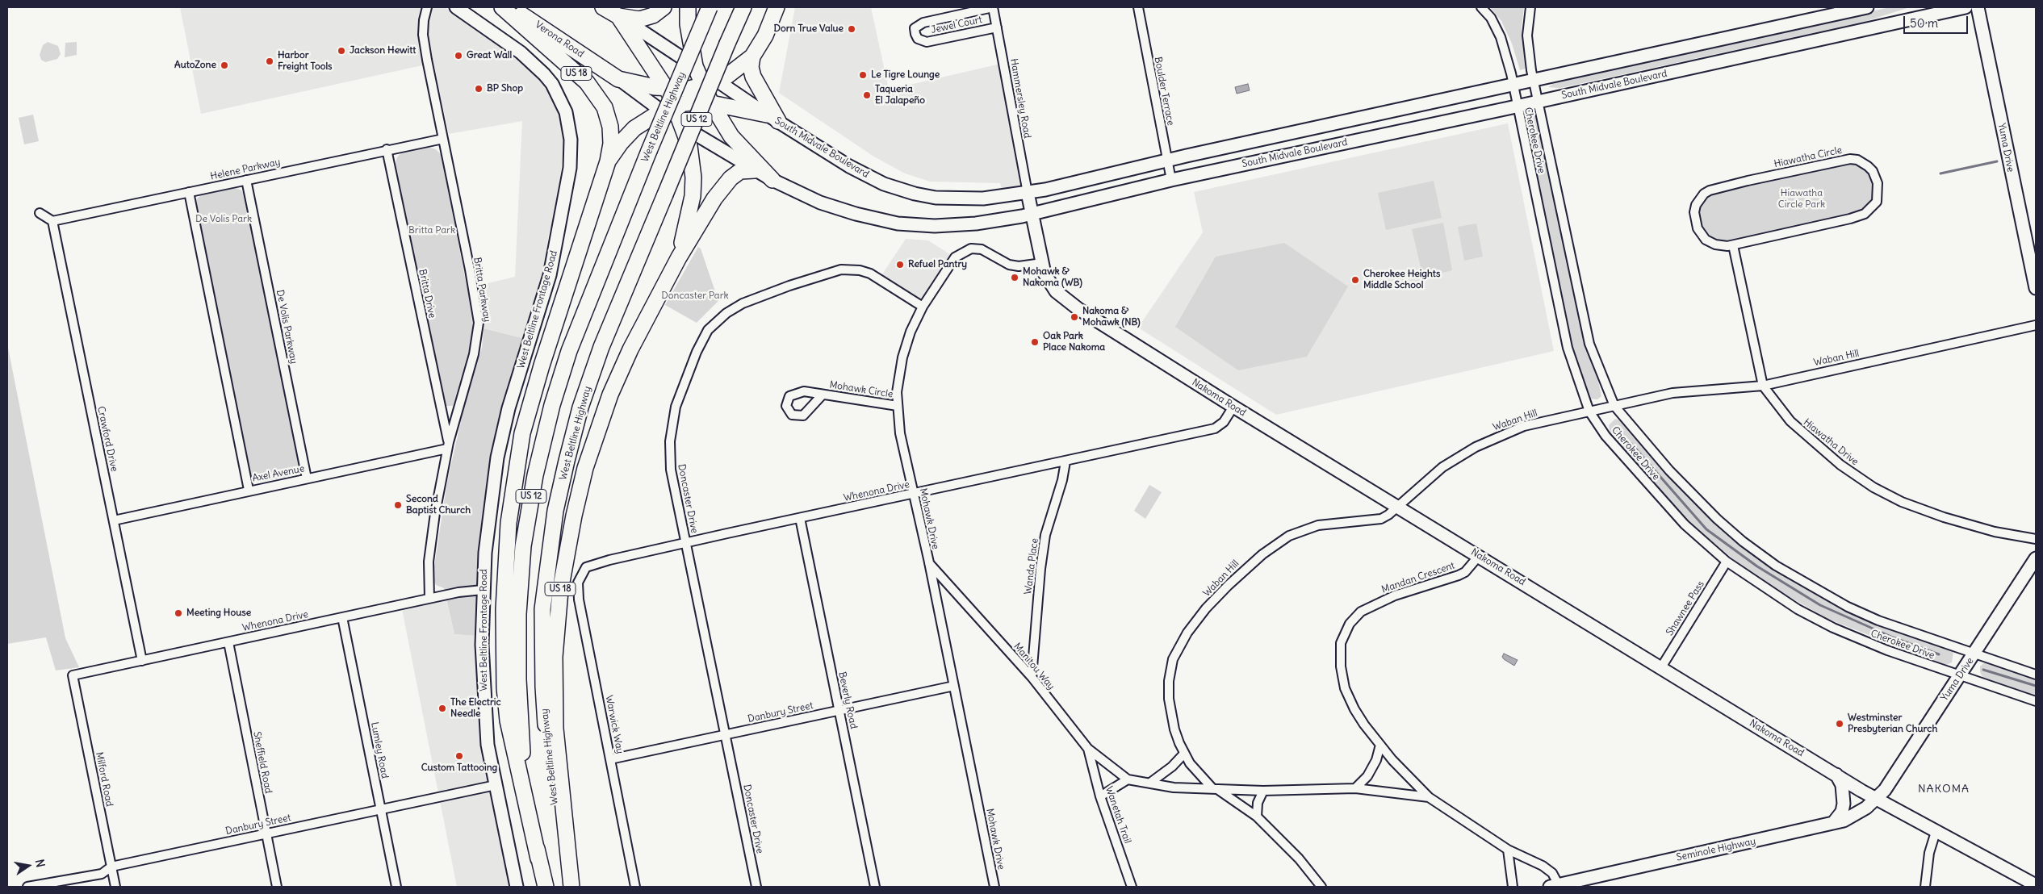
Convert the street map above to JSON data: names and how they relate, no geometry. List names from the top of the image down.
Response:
{
  "streets": {
    "highway": [
      "Verona Road",
      "US 18",
      "West Beltline Highway",
      "US 12"
    ],
    "main road": [
      "South Midvale Boulevard",
      "Yuma Drive",
      "West Beltline Frontage Road",
      "Nakoma Road",
      "Seminole Highway"
    ],
    "street": [
      "Jewel Court",
      "Boulder Terrace",
      "Hammersley Road",
      "Cherokee Drive",
      "Hiawatha Circle",
      "Helene Parkway",
      "Britta Parkway",
      "Britta Drive",
      "De Volis Parkway",
      "Waban Hill",
      "Mohawk Circle",
      "Crawford Drive",
      "Hiawatha Drive",
      "Axel Avenue",
      "Whenona Drive",
      "Doncaster Drive",
      "Mohawk Drive",
      "Wanda Place",
      "Mandan Crescent",
      "Shawnee Pass",
      "Manitou Way",
      "Beverly Road",
      "Danbury Street",
      "Warwick Way",
      "Lumley Road",
      "Sheffield Road",
      "Milford Road",
      "Wanetah Trail"
    ]
  },
  "crossings": [
    ["Jewel Court", "Hammersley Road"],
    ["Verona Road", "South Midvale Boulevard"],
    ["US 18", "South Midvale Boulevard"],
    ["US 18", "West Beltline Highway"],
    ["South Midvale Boulevard", "Boulder Terrace"],
    ["South Midvale Boulevard", "Hammersley Road"],
    ["South Midvale Boulevard", "Cherokee Drive"],
    ["South Midvale Boulevard", "Nakoma Road"],
    ["Hammersley Road", "Nakoma Road"],
    ["Cherokee Drive", "Yuma Drive"],
    ["Cherokee Drive", "Waban Hill"],
    ["Cherokee Drive", "Shawnee Pass"],
    ["Yuma Drive", "Nakoma Road"],
    ["Yuma Drive", "Seminole Highway"],
    ["Hiawatha Circle", "Hiawatha Drive"],
    ["Helene Parkway", "Britta Parkway"],
    ["Helene Parkway", "Britta Drive"],
    ["Helene Parkway", "De Volis Parkway"],
    ["Helene Parkway", "Crawford Drive"],
    ["Britta Parkway", "Britta Drive"],
    ["Britta Parkway", "Axel Avenue"],
    ["Britta Parkway", "Whenona Drive"],
    ["Britta Drive", "Axel Avenue"],
    ["West Beltline Frontage Road", "Whenona Drive"],
    ["West Beltline Frontage Road", "Danbury Street"],
    ["De Volis Parkway", "Axel Avenue"],
    ["Waban Hill", "Nakoma Road"],
    ["Waban Hill", "Hiawatha Drive"],
    ["Waban Hill", "Manitou Way"],
    ["Mohawk Circle", "Mohawk Drive"],
    ["Nakoma Road", "Whenona Drive"],
    ["Nakoma Road", "Mohawk Drive"],
    ["Nakoma Road", "Mandan Crescent"],
    ["Nakoma Road", "Shawnee Pass"],
    ["Nakoma Road", "Seminole Highway"],
    ["Crawford Drive", "Axel Avenue"],
    ["Crawford Drive", "Whenona Drive"],
    ["Whenona Drive", "Doncaster Drive"],
    ["Whenona Drive", "Mohawk Drive"],
    ["Whenona Drive", "Wanda Place"],
    ["Whenona Drive", "Beverly Road"],
    ["Whenona Drive", "Warwick Way"],
    ["Whenona Drive", "Lumley Road"],
    ["Whenona Drive", "Sheffield Road"],
    ["Whenona Drive", "Milford Road"],
    ["Doncaster Drive", "Mohawk Drive"],
    ["Doncaster Drive", "Danbury Street"],
    ["Mohawk Drive", "Manitou Way"],
    ["Mohawk Drive", "Danbury Street"],
    ["Wanda Place", "Manitou Way"],
    ["Mandan Crescent", "Seminole Highway"],
    ["Manitou Way", "Wanetah Trail"],
    ["Beverly Road", "Danbury Street"],
    ["Danbury Street", "Warwick Way"],
    ["Danbury Street", "Lumley Road"],
    ["Danbury Street", "Sheffield Road"],
    ["Danbury Street", "Milford Road"]
  ],
  "districts": ["NAKOMA"],
  "parks": [
    "Hiawatha Circle Park",
    "De Volis Park",
    "Britta Park",
    "Doncaster Park"
  ],
  "places": [
    "Dorn True Value",
    "Jackson Hewitt",
    "Great Wall",
    "Harbor Freight Tools",
    "AutoZone",
    "Le Tigre Lounge",
    "BP Shop",
    "Taqueria El Jalapeño",
    "Refuel Pantry",
    "Mohawk & Nakoma (WB)",
    "Cherokee Heights Middle School",
    "Nakoma & Mohawk (NB)",
    "Oak Park Place Nakoma",
    "Second Baptist Church",
    "Meeting House",
    "The Electric Needle",
    "Westminster Presbyterian Church",
    "Custom Tattooing"
  ],
  "scale_bar": "50 m",
  "north": "right"
}
